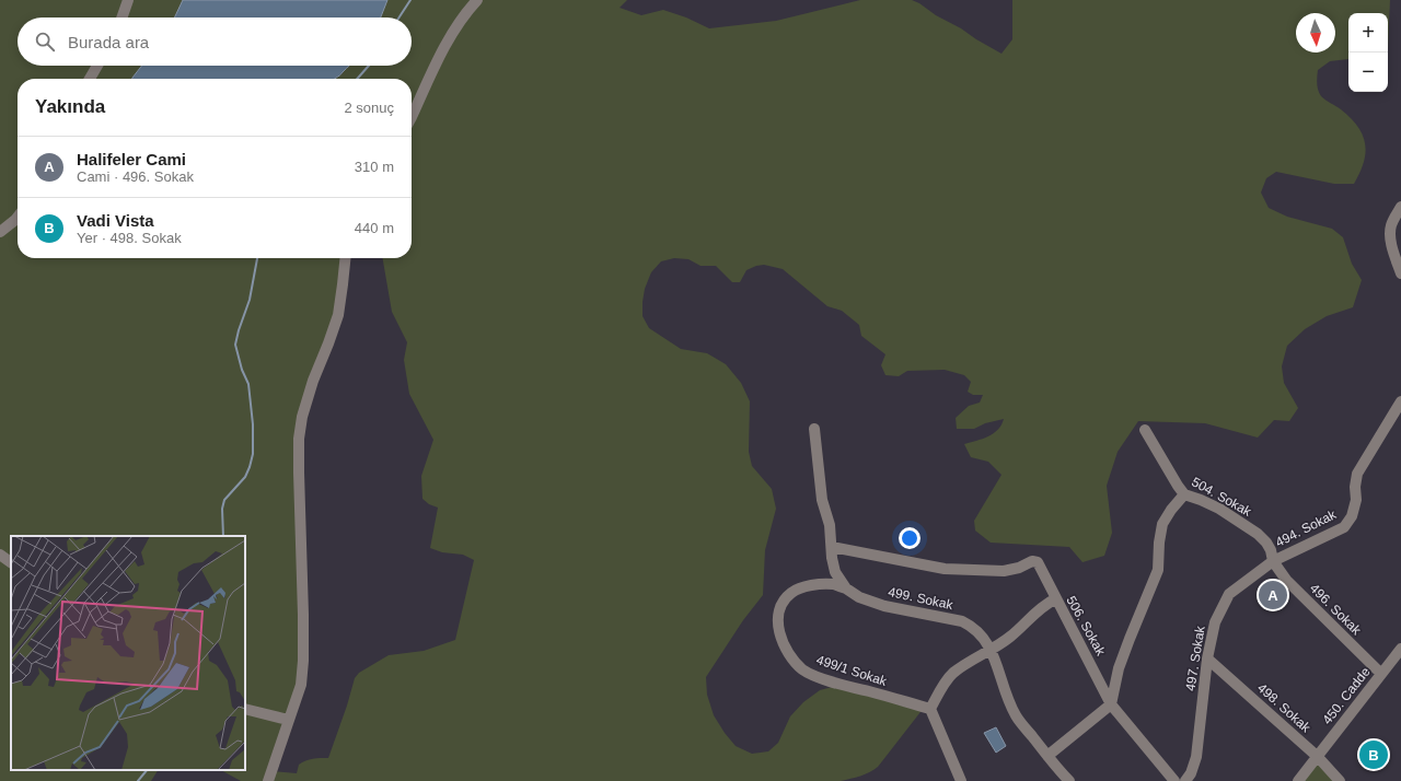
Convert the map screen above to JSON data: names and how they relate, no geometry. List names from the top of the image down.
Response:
{
  "streets": {
    "street": [
      "504. Sokak",
      "494. Sokak",
      "499. Sokak",
      "496. Sokak",
      "506. Sokak",
      "497. Sokak",
      "499/1 Sokak",
      "450. Cadde",
      "498. Sokak"
    ]
  },
  "crossings": [
    ["504. Sokak", "494. Sokak"],
    ["504. Sokak", "496. Sokak"],
    ["504. Sokak", "497. Sokak"],
    ["494. Sokak", "496. Sokak"],
    ["494. Sokak", "497. Sokak"],
    ["499. Sokak", "506. Sokak"],
    ["499. Sokak", "499/1 Sokak"],
    ["496. Sokak", "497. Sokak"],
    ["496. Sokak", "450. Cadde"],
    ["506. Sokak", "499/1 Sokak"],
    ["497. Sokak", "498. Sokak"],
    ["450. Cadde", "498. Sokak"]
  ],
  "north": "bottom",
  "page": {
    "map_buttons": ["+", "−"],
    "search": "Burada ara",
    "heading": ["Yakında", "2 sonuç"],
    "list": [
      {
        "mark": "A",
        "name": "Halifeler Cami",
        "note": "Cami · 496. Sokak",
        "value": "310 m"
      },
      {
        "mark": "B",
        "name": "Vadi Vista",
        "note": "Yer · 498. Sokak",
        "value": "440 m"
      }
    ],
    "pins": ["A", "B"]
  }
}
